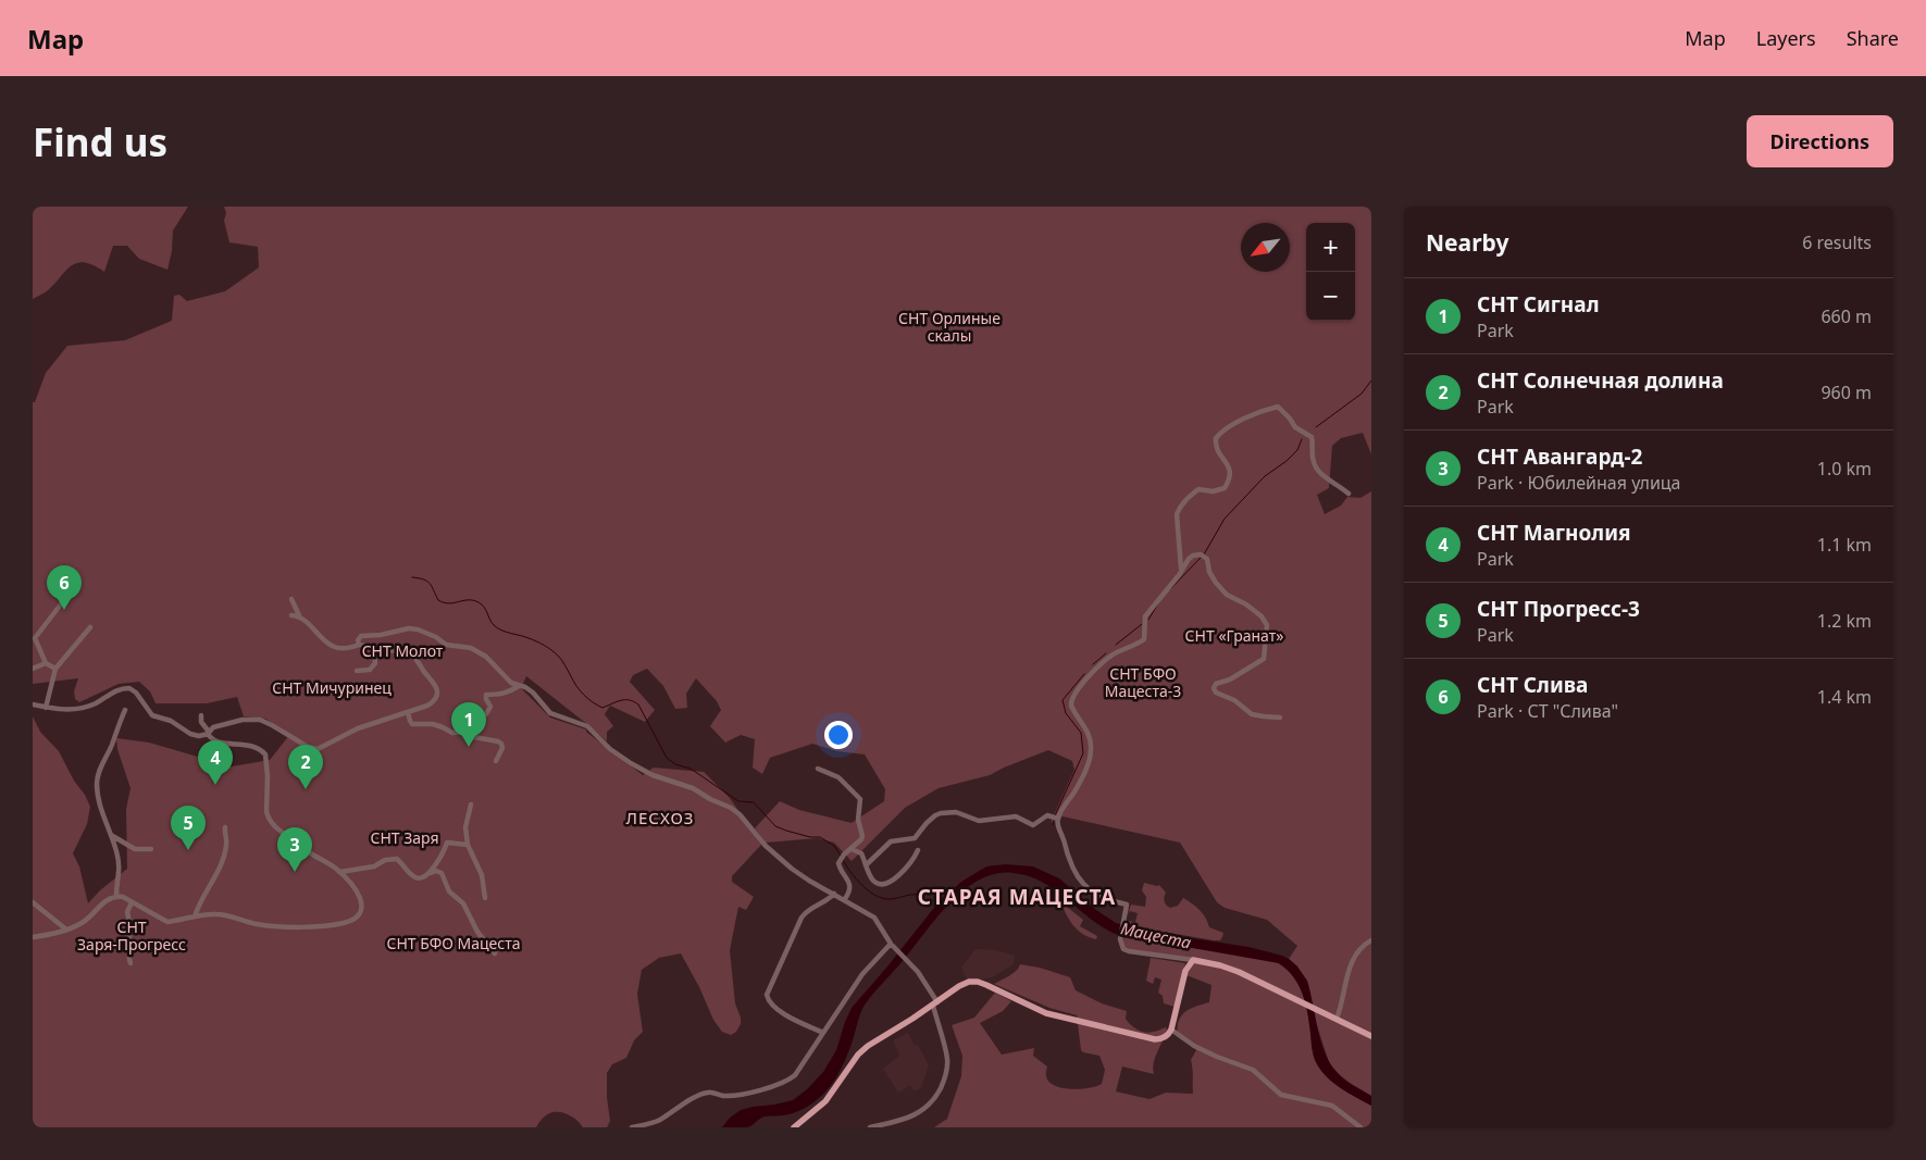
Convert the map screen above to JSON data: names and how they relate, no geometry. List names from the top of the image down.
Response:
{
  "districts": ["ЛЕСХОЗ", "СТАРАЯ МАЦЕСТА"],
  "water": ["Мацеста"],
  "parks": [
    "СНТ Орлиные скалы",
    "СНТ «Гранат»",
    "СНТ Молот",
    "СНТ БФО Мацеста-3",
    "СНТ Мичуринец",
    "СНТ Заря",
    "СНТ Заря-Прогресс",
    "СНТ БФО Мацеста"
  ],
  "north": "bottom left",
  "page": {
    "header": "Map",
    "nav": ["Map", "Layers", "Share"],
    "buttons": "Directions",
    "title": "Find us",
    "heading": ["Nearby", "6 results"],
    "map_buttons": ["+", "−"],
    "list": [
      {
        "mark": "1",
        "name": "СНТ Сигнал",
        "note": "Park",
        "value": "660 m"
      },
      {
        "mark": "2",
        "name": "СНТ Солнечная долина",
        "note": "Park",
        "value": "960 m"
      },
      {
        "mark": "3",
        "name": "СНТ Авангард-2",
        "note": "Park · Юбилейная улица",
        "value": "1.0 km"
      },
      {
        "mark": "4",
        "name": "СНТ Магнолия",
        "note": "Park",
        "value": "1.1 km"
      },
      {
        "mark": "5",
        "name": "СНТ Прогресс-3",
        "note": "Park",
        "value": "1.2 km"
      },
      {
        "mark": "6",
        "name": "СНТ Слива",
        "note": "Park · СТ \"Слива\"",
        "value": "1.4 km"
      }
    ],
    "pins": [
      "6",
      "1",
      "4",
      "2",
      "5",
      "3"
    ]
  }
}
